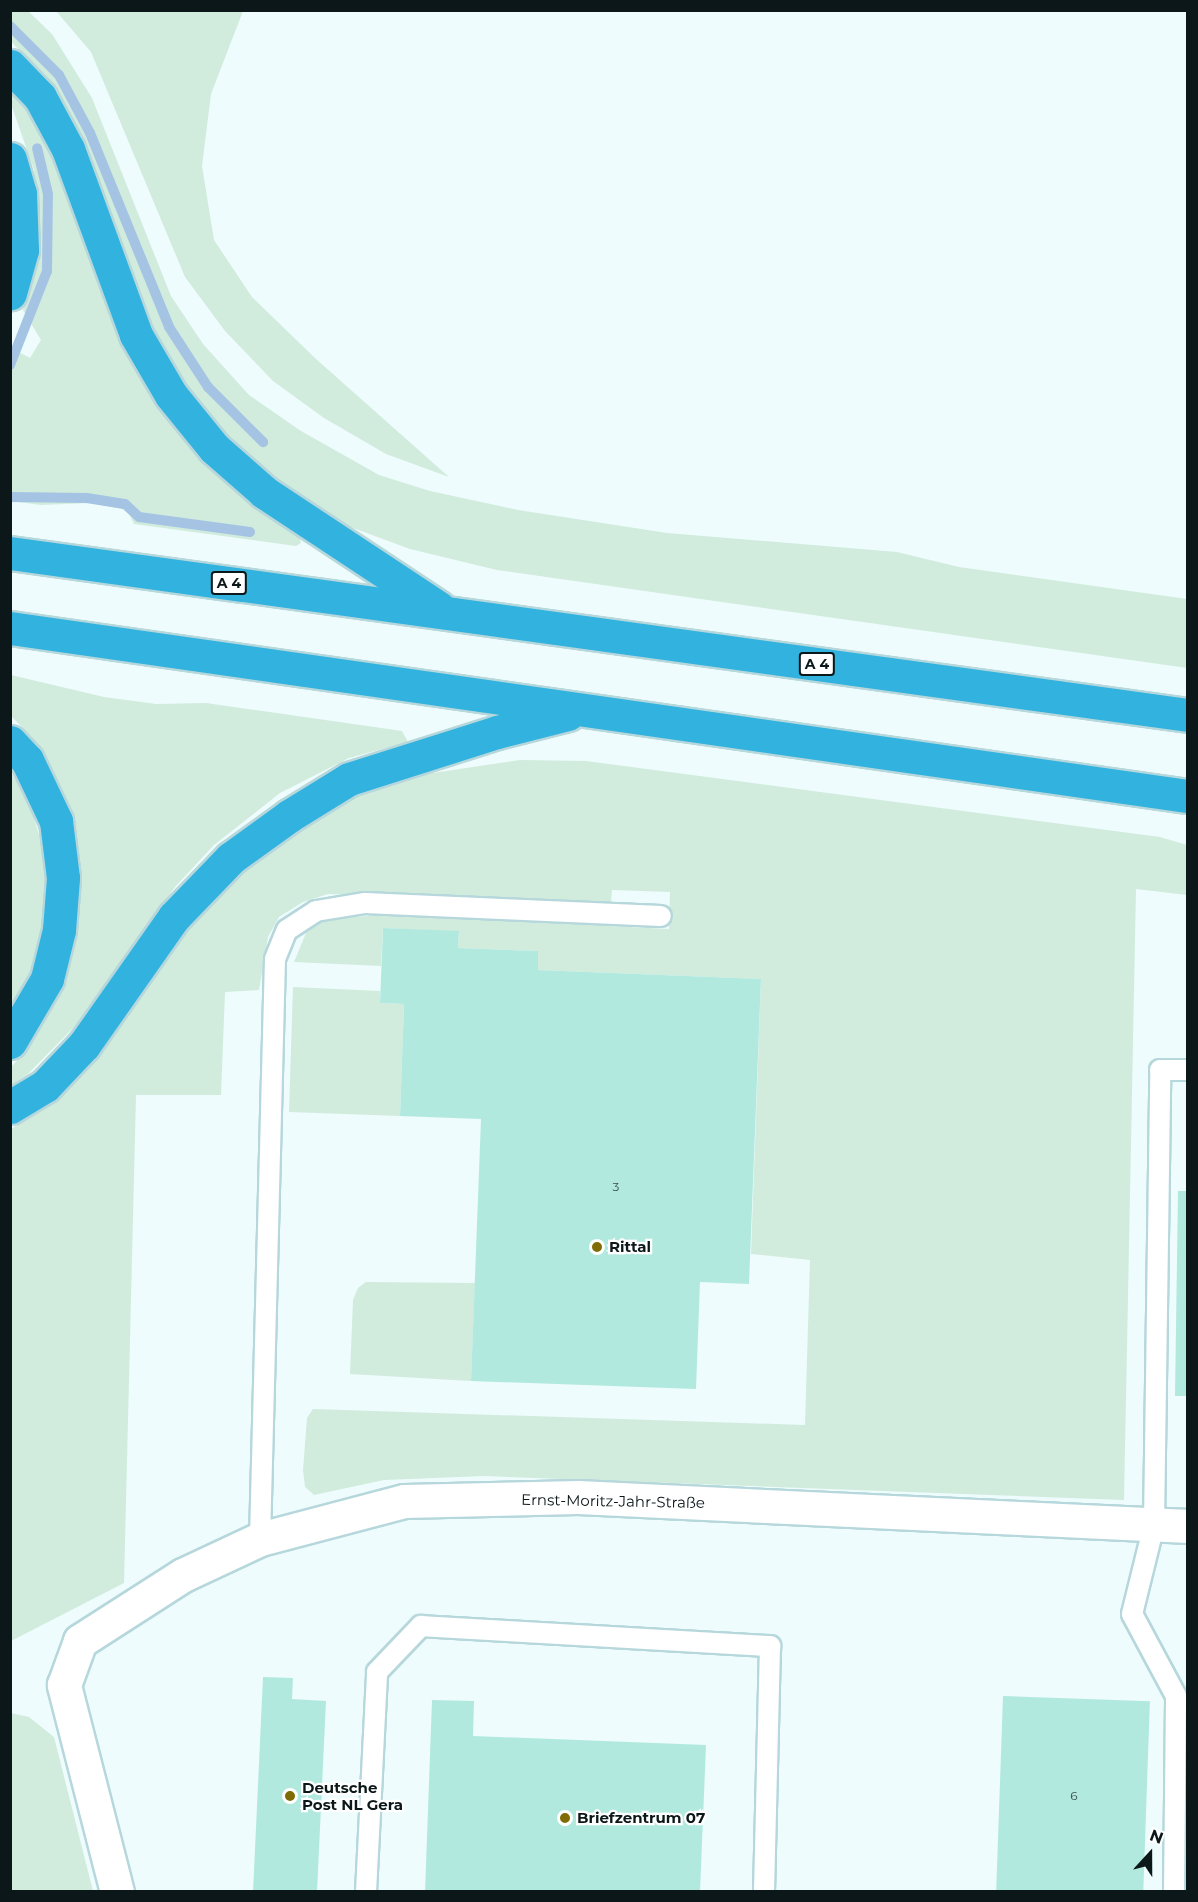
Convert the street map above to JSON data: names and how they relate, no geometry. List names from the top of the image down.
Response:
{
  "streets": {
    "highway": ["A 4"],
    "street": ["Ernst-Moritz-Jahr-Straße"]
  },
  "places": ["Rittal", "Deutsche Post NL Gera", "Briefzentrum 07"],
  "house_numbers": ["3", "6"],
  "north": "top"
}
